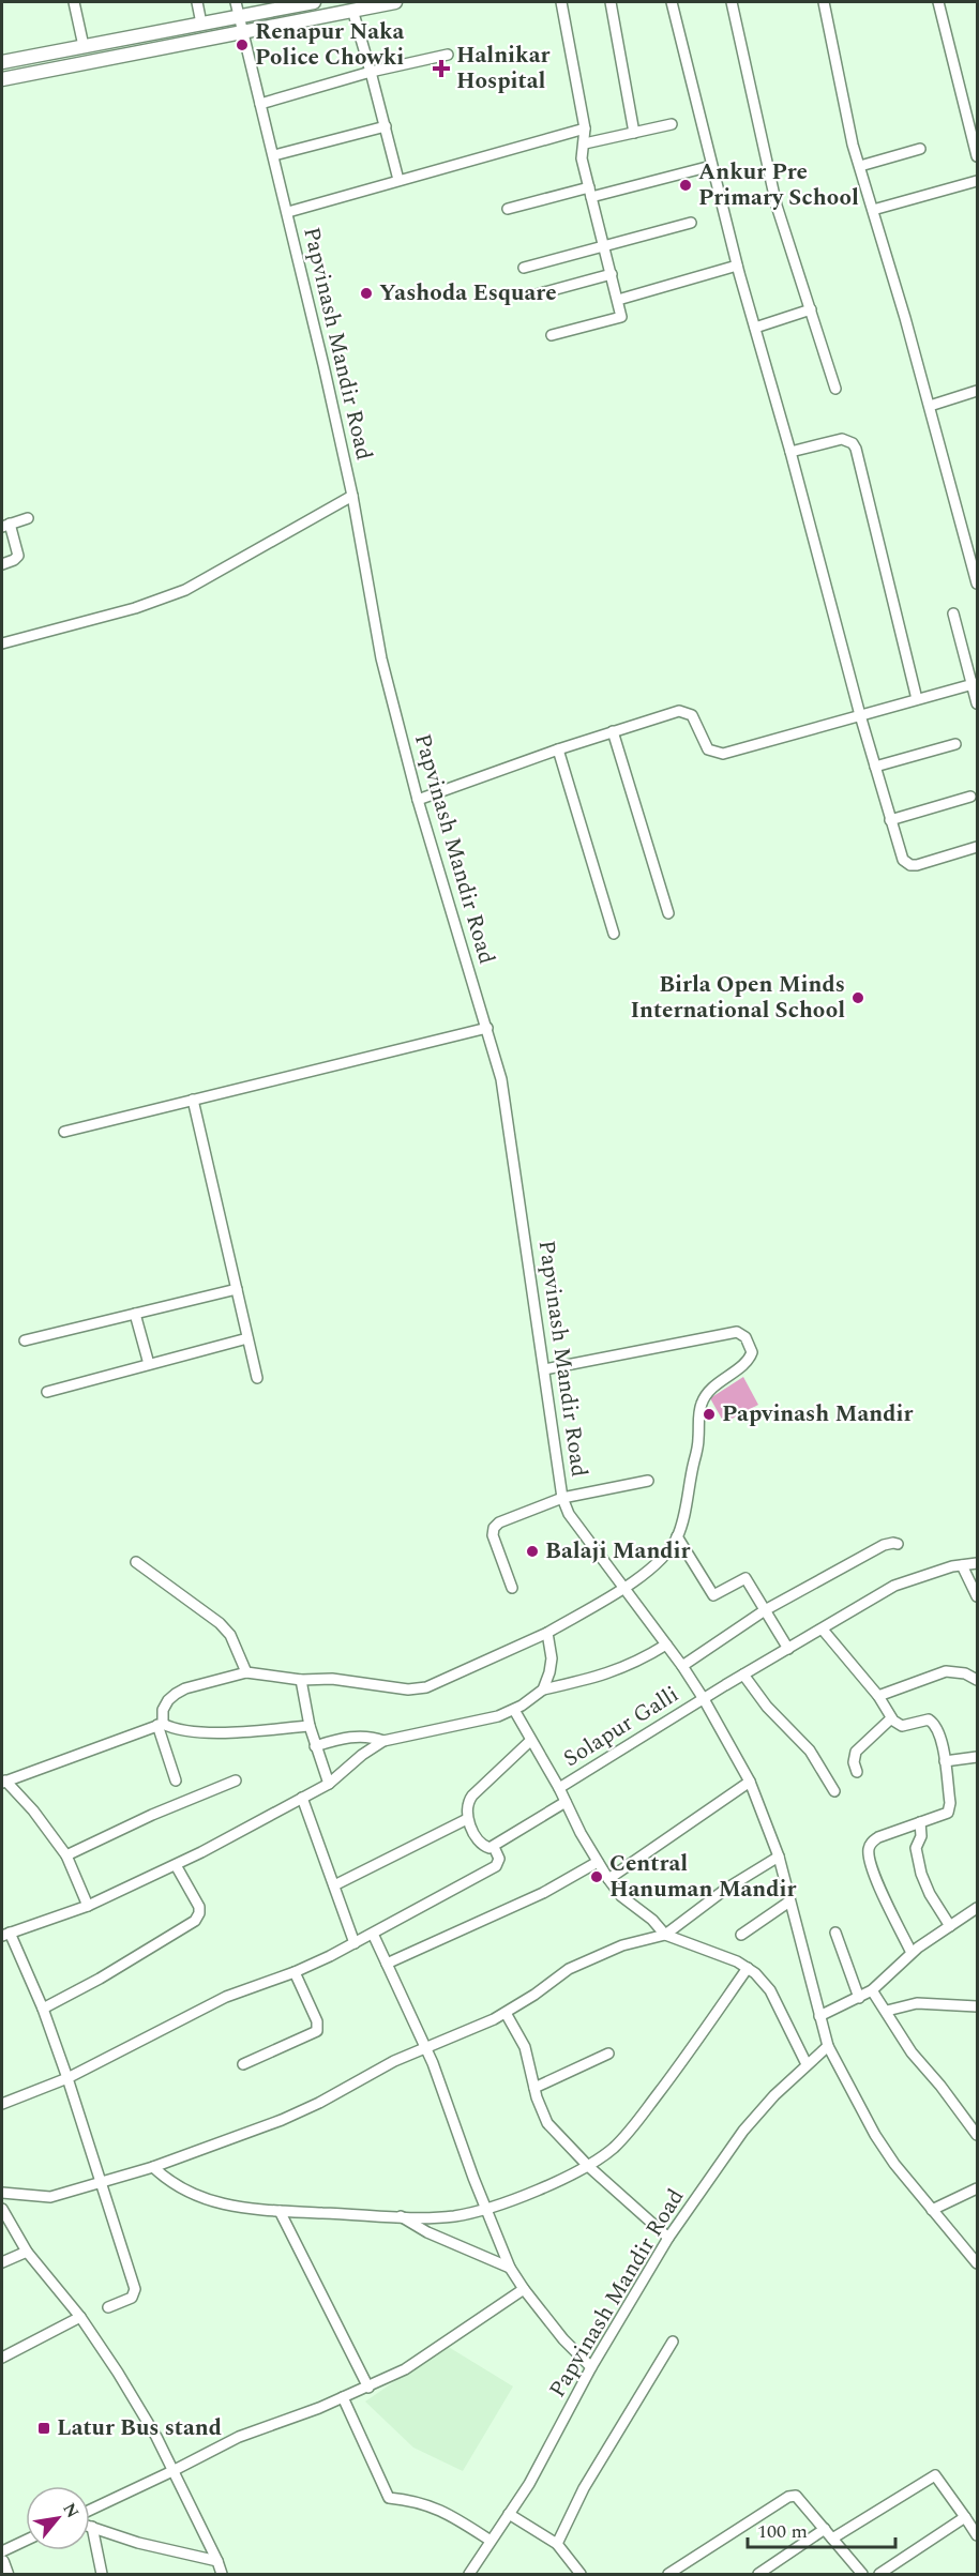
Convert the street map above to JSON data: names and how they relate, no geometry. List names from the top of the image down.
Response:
{
  "streets": {
    "street": ["Papvinash Mandir Road", "Solapur Galli"]
  },
  "crossings": [
    ["Papvinash Mandir Road", "Solapur Galli"]
  ],
  "places": {
    "other": [
      "Renapur Naka Police Chowki",
      "Ankur Pre Primary School",
      "Yashoda Esquare",
      "Birla Open Minds International School",
      "Papvinash Mandir",
      "Balaji Mandir",
      "Central Hanuman Mandir"
    ],
    "health": ["Halnikar Hospital"],
    "transit": ["Latur Bus stand"]
  },
  "scale_bar": "100 m",
  "north": "top right"
}
